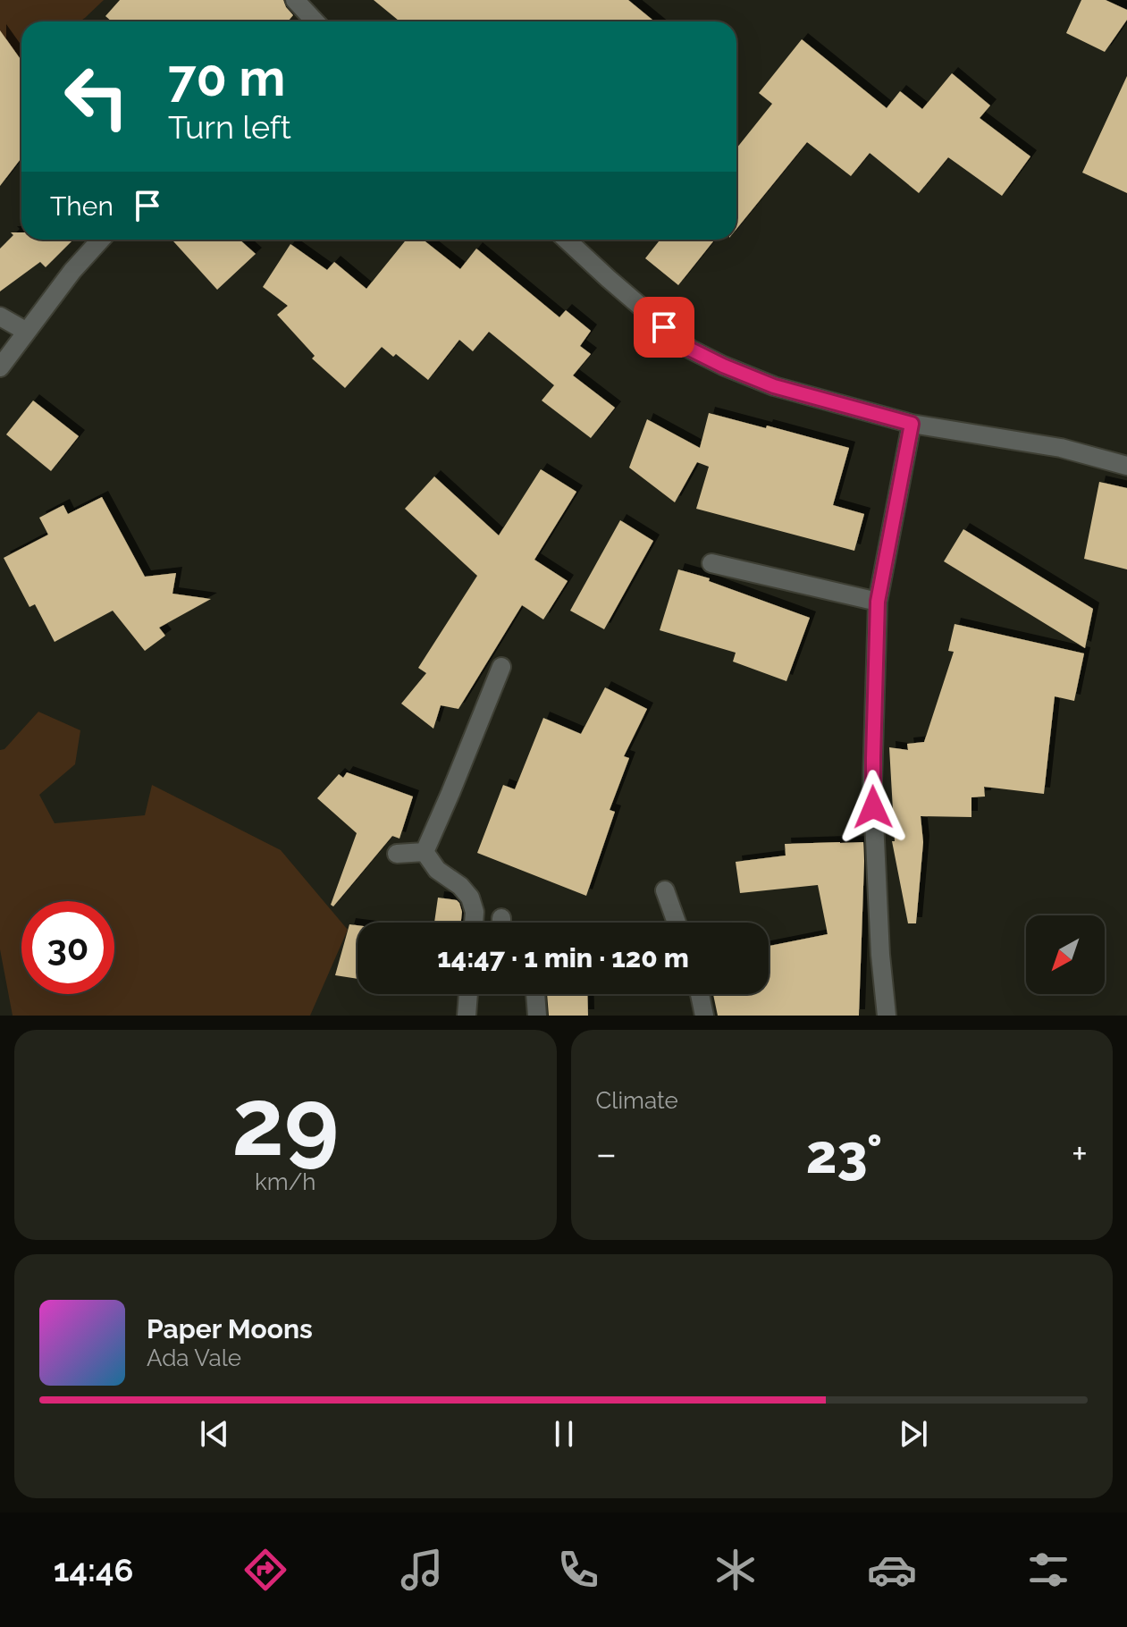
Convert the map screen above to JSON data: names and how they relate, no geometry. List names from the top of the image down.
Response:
{
  "north": "bottom left",
  "page": {
    "turn": ["70 m", "Turn left"],
    "then": "Then",
    "limit": "30",
    "trip": "14:47 · 1 min · 120 m",
    "tile": [
      ["29", "km/h"],
      "Climate"
    ],
    "heat": ["−", "23°", "+"],
    "song": ["Paper Moons", "Ada Vale"],
    "tabs": "14:46"
  }
}
